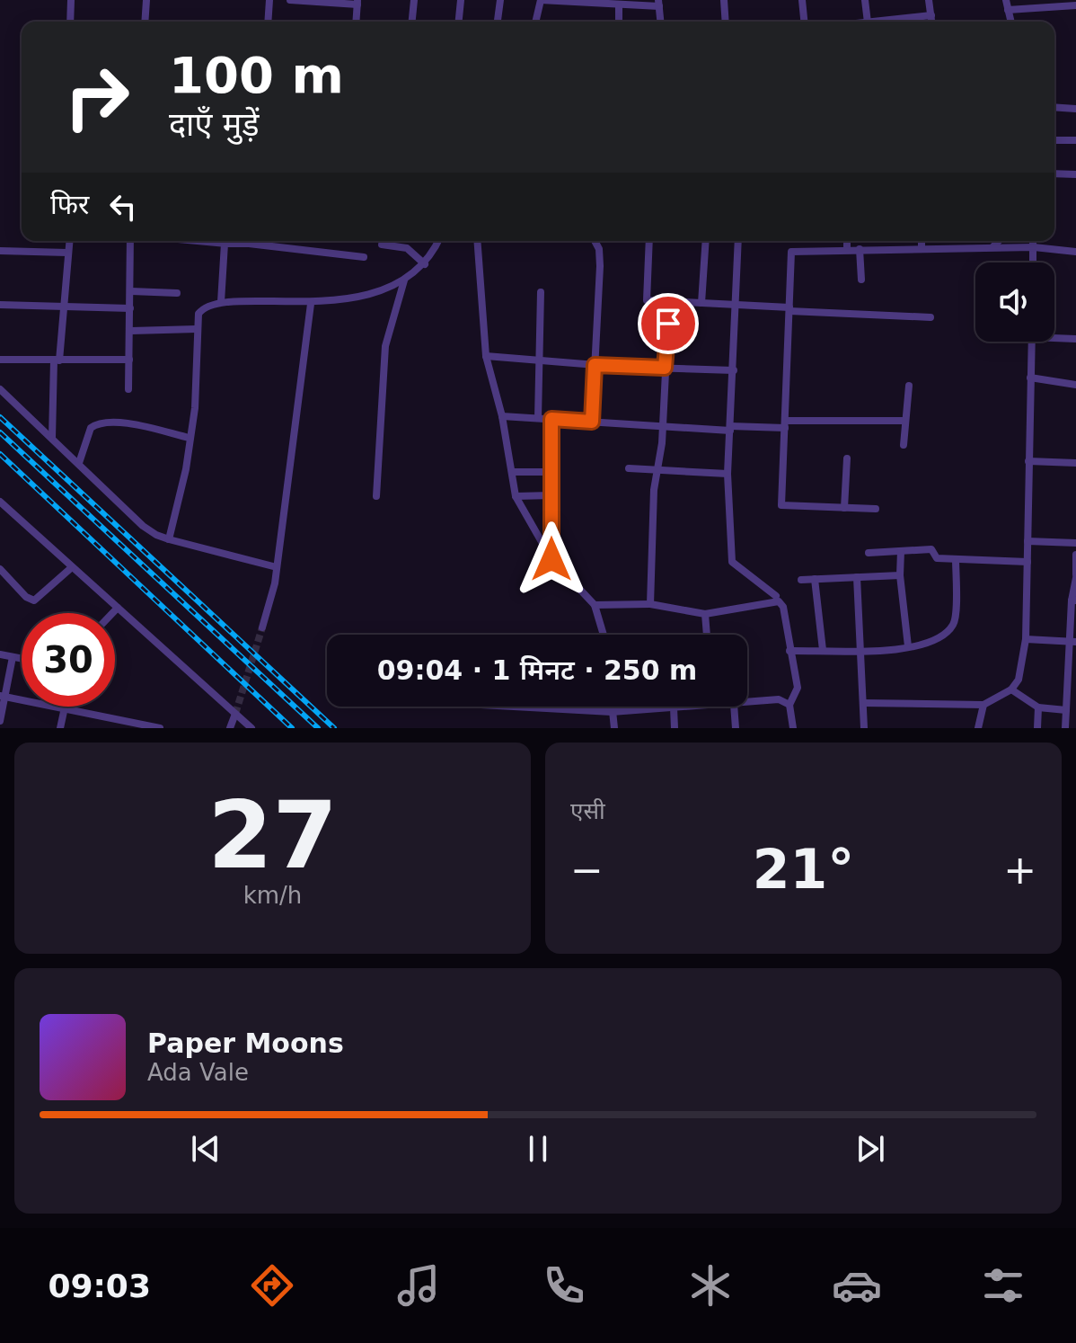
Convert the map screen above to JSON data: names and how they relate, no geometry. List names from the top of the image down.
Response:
{
  "page": {
    "turn": ["100 m", "दाएँ मुड़ें"],
    "then": "फिर",
    "limit": "30",
    "trip": "09:04 · 1 मिनट · 250 m",
    "tile": [
      ["27", "km/h"],
      "एसी"
    ],
    "heat": ["−", "21°", "+"],
    "song": ["Paper Moons", "Ada Vale"],
    "tabs": "09:03"
  }
}
